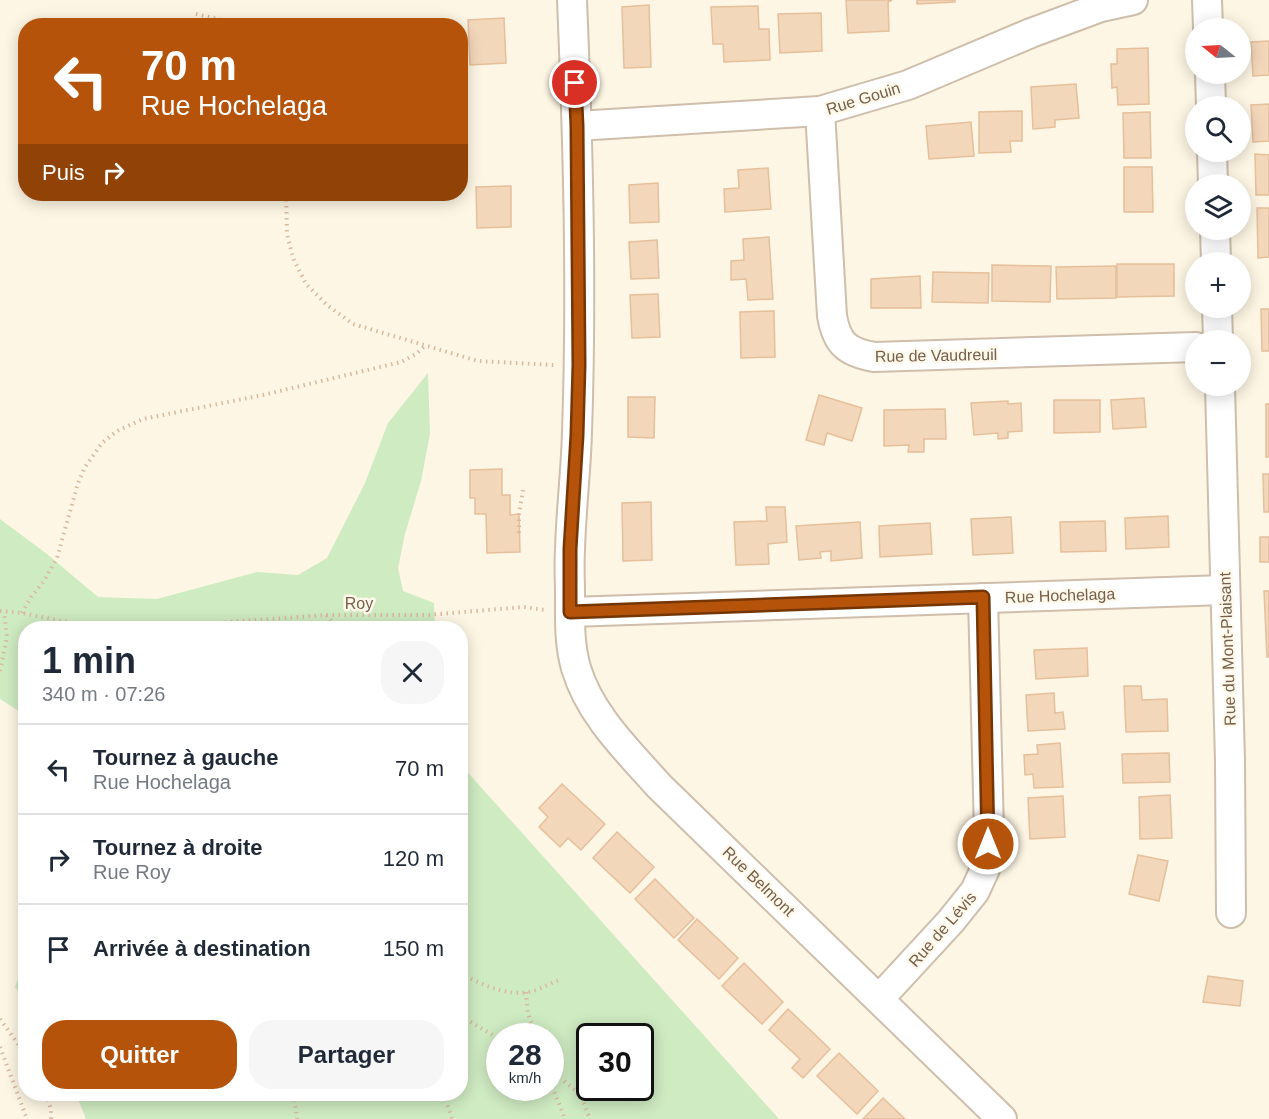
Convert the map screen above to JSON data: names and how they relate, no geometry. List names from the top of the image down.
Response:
{
  "streets": {
    "street": [
      "Rue Gouin",
      "Rue de Vaudreuil",
      "Rue Hochelaga",
      "Rue du Mont-Plaisant",
      "Rue Belmont",
      "Rue de Lévis"
    ],
    "path": ["Roy"]
  },
  "crossings": [
    ["Rue Gouin", "Rue de Vaudreuil"],
    ["Rue Gouin", "Rue Belmont"],
    ["Rue Hochelaga", "Roy"],
    ["Rue Hochelaga", "Rue du Mont-Plaisant"],
    ["Rue Hochelaga", "Rue Belmont"],
    ["Rue Hochelaga", "Rue de Lévis"],
    ["Roy", "Rue Belmont"],
    ["Rue Belmont", "Rue de Lévis"]
  ],
  "north": "left",
  "page": {
    "map_buttons": ["+", "−"],
    "turn": ["70 m", "Rue Hochelaga"],
    "then": "Puis",
    "heading": ["1 min", "340 m · 07:26"],
    "list": [
      {
        "name": "Tournez à gauche",
        "note": "Rue Hochelaga",
        "value": "70 m"
      },
      {
        "name": "Tournez à droite",
        "note": "Rue Roy",
        "value": "120 m"
      },
      {
        "name": "Arrivée à destination",
        "value": "150 m"
      }
    ],
    "buttons": ["Quitter", "Partager"],
    "speed": "28 km/h",
    "limit": "30"
  }
}
